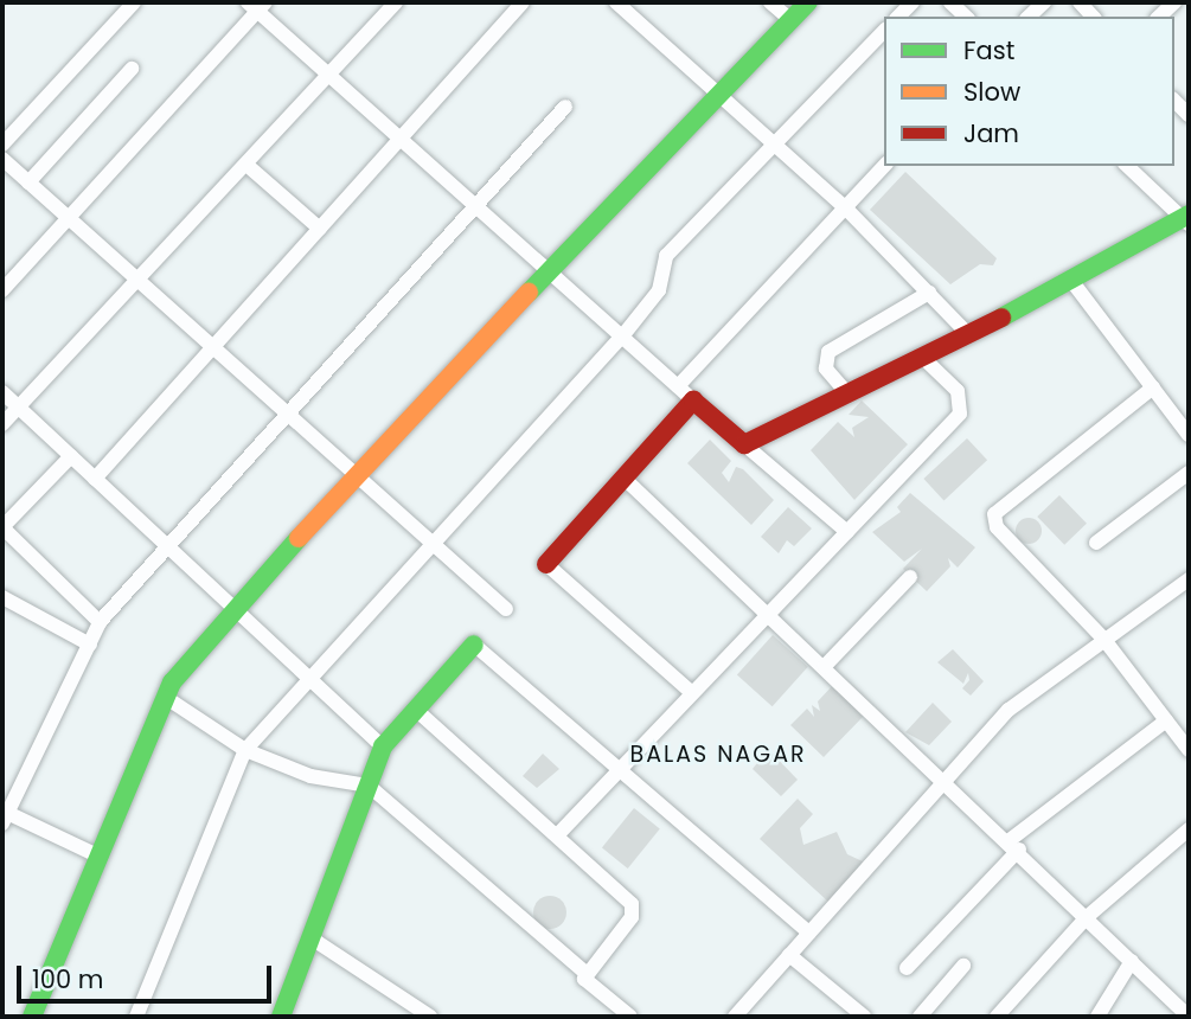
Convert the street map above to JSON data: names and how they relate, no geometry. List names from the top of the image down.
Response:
{
  "districts": ["BALAS NAGAR"],
  "legend": ["Fast", "Slow", "Jam"],
  "scale_bar": "100 m"
}
